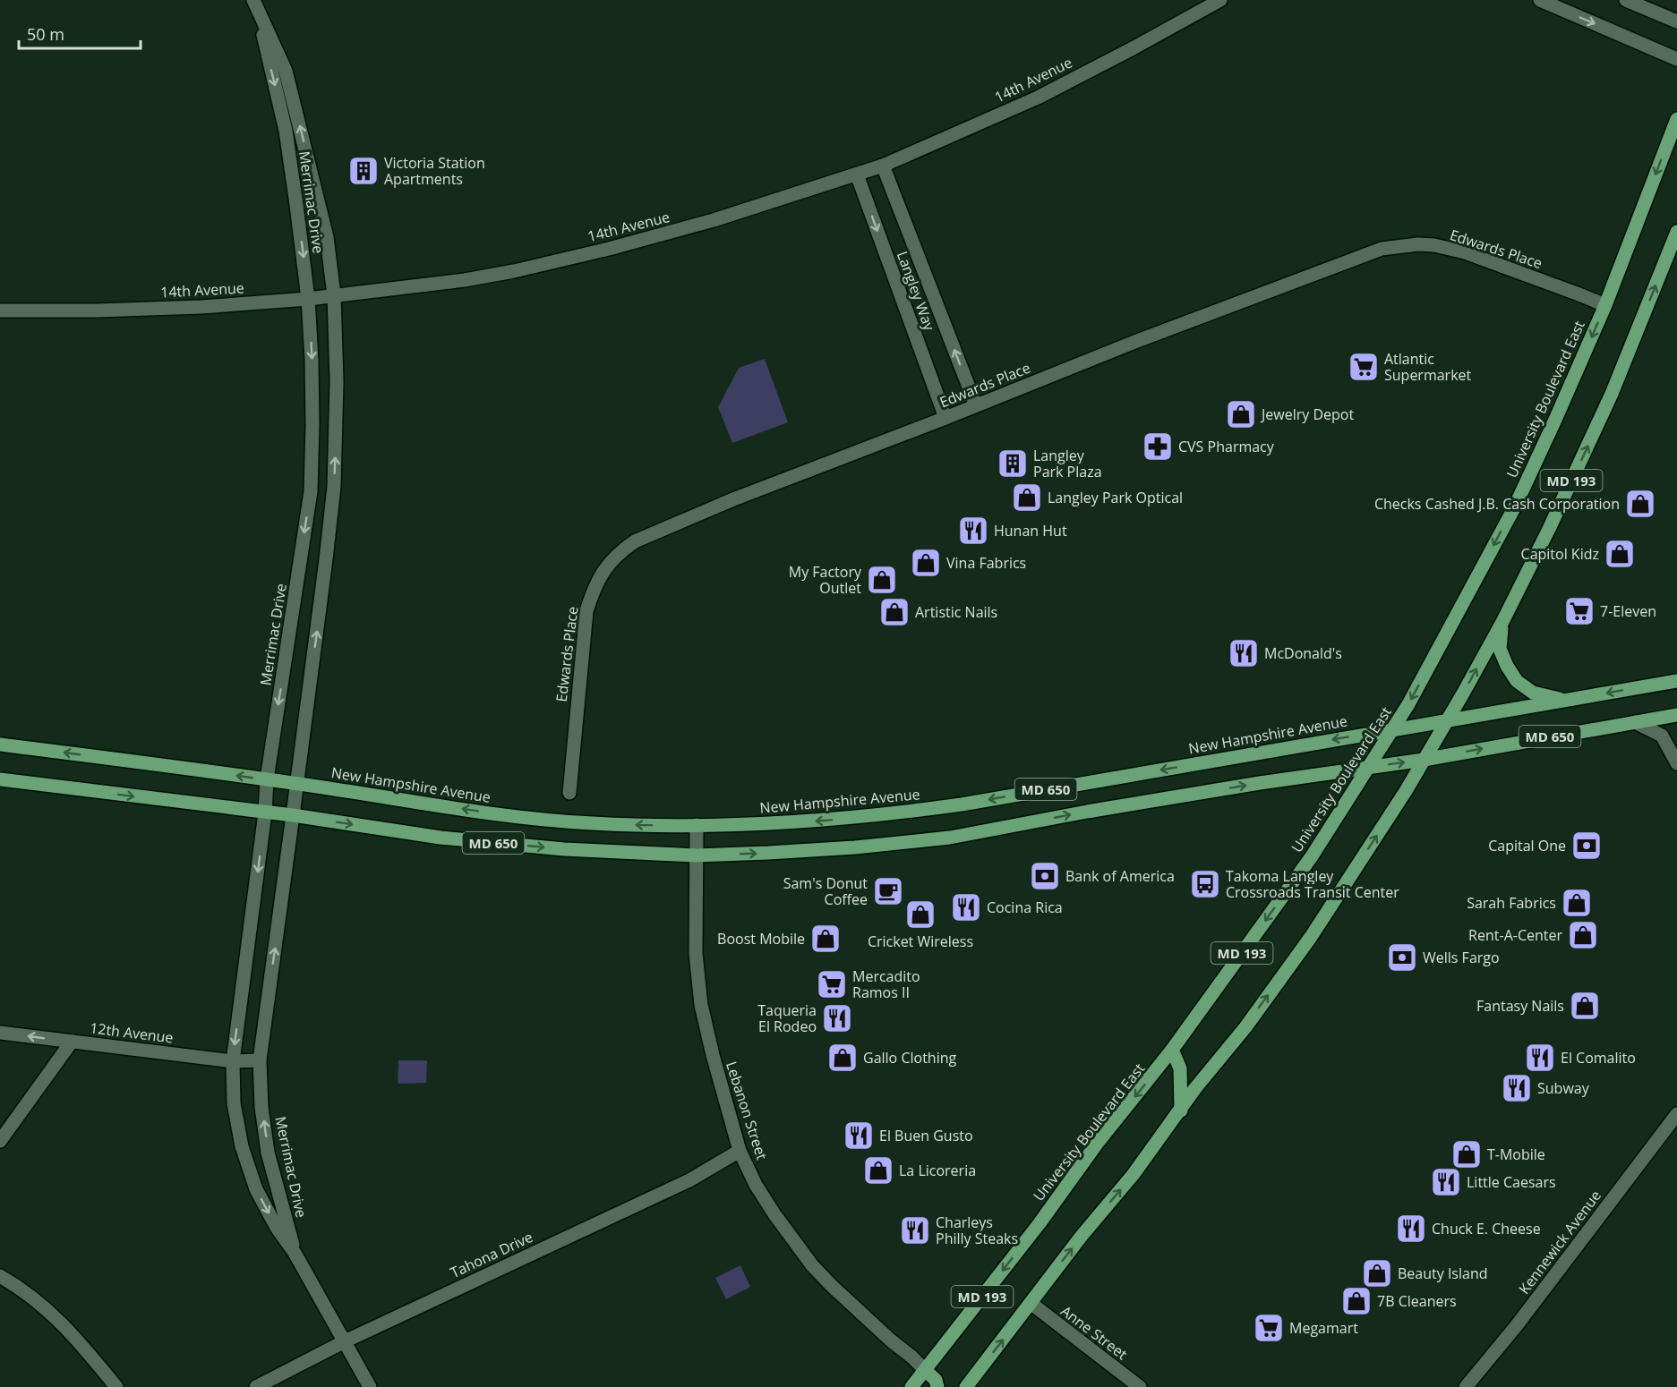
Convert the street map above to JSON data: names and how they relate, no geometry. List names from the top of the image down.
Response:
{
  "streets": {
    "main road": [
      "University Boulevard East",
      "MD 193",
      "New Hampshire Avenue",
      "MD 650"
    ],
    "street": [
      "14th Avenue",
      "Merrimac Drive",
      "Edwards Place",
      "Langley Way",
      "12th Avenue",
      "Lebanon Street",
      "Kennewick Avenue",
      "Tahona Drive",
      "Anne Street"
    ]
  },
  "crossings": [
    ["14th Avenue", "Merrimac Drive"],
    ["14th Avenue", "Langley Way"],
    ["Merrimac Drive", "New Hampshire Avenue"],
    ["Merrimac Drive", "MD 650"],
    ["Merrimac Drive", "12th Avenue"],
    ["Merrimac Drive", "Tahona Drive"],
    ["Edwards Place", "Langley Way"],
    ["Edwards Place", "University Boulevard East"],
    ["University Boulevard East", "New Hampshire Avenue"],
    ["University Boulevard East", "MD 650"],
    ["University Boulevard East", "Lebanon Street"],
    ["MD 193", "New Hampshire Avenue"],
    ["MD 193", "MD 650"],
    ["MD 193", "Anne Street"],
    ["New Hampshire Avenue", "Lebanon Street"],
    ["MD 650", "Lebanon Street"],
    ["Lebanon Street", "Tahona Drive"]
  ],
  "places": {
    "building": ["Victoria Station Apartments", "Langley Park Plaza"],
    "supermarket": [
      "Atlantic Supermarket",
      "7-Eleven",
      "Mercadito Ramos II",
      "Megamart"
    ],
    "shop": [
      "Jewelry Depot",
      "Langley Park Optical",
      "Checks Cashed J.B. Cash Corporation",
      "Capitol Kidz",
      "Vina Fabrics",
      "My Factory Outlet",
      "Artistic Nails",
      "Sarah Fabrics",
      "Cricket Wireless",
      "Rent-A-Center",
      "Boost Mobile",
      "Fantasy Nails",
      "Gallo Clothing",
      "T-Mobile",
      "La Licoreria",
      "Beauty Island",
      "7B Cleaners"
    ],
    "pharmacy": ["CVS Pharmacy"],
    "restaurant": [
      "Hunan Hut",
      "McDonald's",
      "Cocina Rica",
      "Taqueria El Rodeo",
      "El Comalito",
      "Subway",
      "El Buen Gusto",
      "Little Caesars",
      "Chuck E. Cheese",
      "Charleys Philly Steaks"
    ],
    "bank": ["Capital One", "Bank of America", "Wells Fargo"],
    "bus stop": ["Takoma Langley Crossroads Transit Center"],
    "cafe": ["Sam's Donut Coffee"]
  },
  "scale_bar": "50 m"
}
